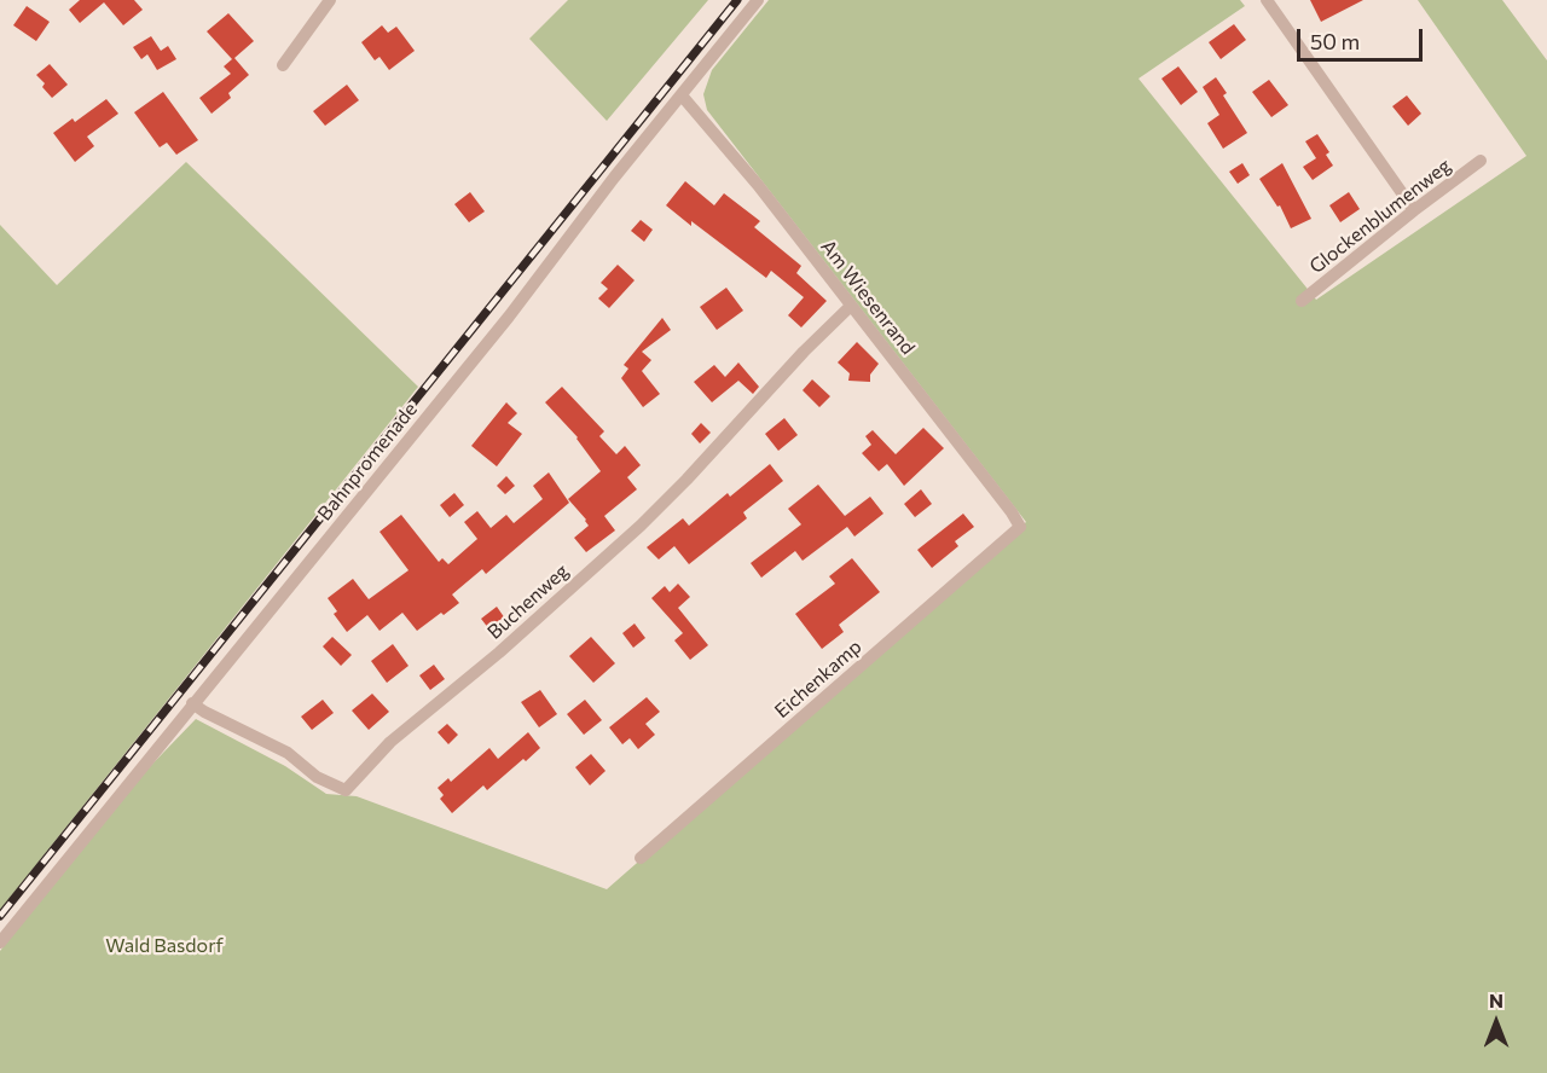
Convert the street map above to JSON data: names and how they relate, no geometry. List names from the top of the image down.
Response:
{
  "streets": {
    "street": [
      "Glockenblumenweg",
      "Am Wiesenrand",
      "Bahnpromenade",
      "Buchenweg",
      "Eichenkamp"
    ]
  },
  "crossings": [
    ["Am Wiesenrand", "Bahnpromenade"],
    ["Am Wiesenrand", "Buchenweg"],
    ["Am Wiesenrand", "Eichenkamp"],
    ["Bahnpromenade", "Buchenweg"]
  ],
  "parks": ["Wald Basdorf"],
  "scale_bar": "50 m",
  "north": "top"
}
